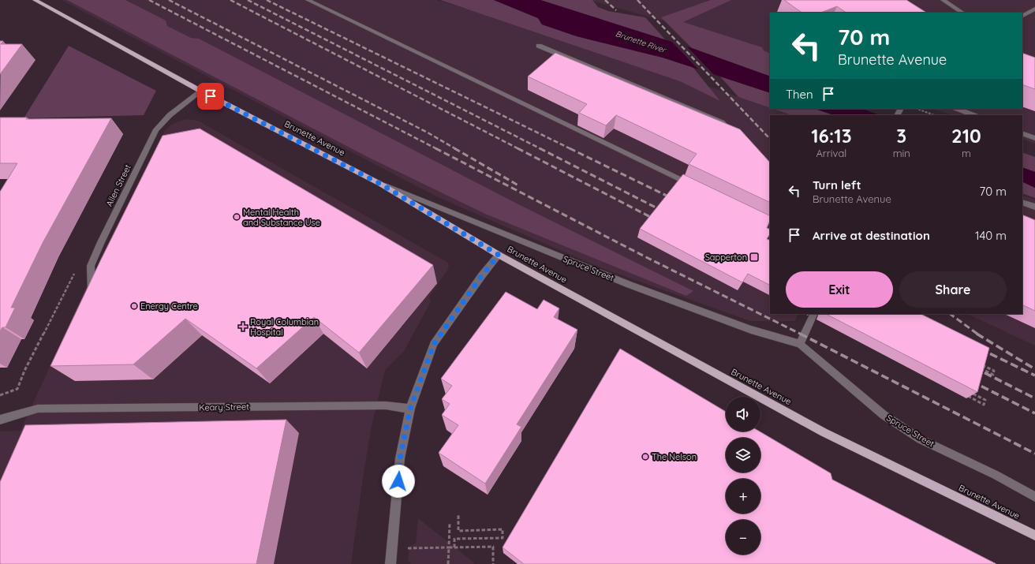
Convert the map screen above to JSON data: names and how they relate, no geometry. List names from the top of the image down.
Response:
{
  "streets": {
    "main road": ["Brunette Avenue"],
    "street": ["Allen Street", "Spruce Street", "Keary Street"]
  },
  "crossings": [
    ["Brunette Avenue", "Allen Street"],
    ["Brunette Avenue", "Spruce Street"]
  ],
  "water": ["Brunette River"],
  "places": {
    "other": ["Mental Health and Substance Use", "Energy Centre", "The Nelson"],
    "transit": ["Sapperton"],
    "health": ["Royal Columbian Hospital"]
  },
  "page": {
    "turn": ["70 m", "Brunette Avenue"],
    "then": "Then",
    "eta": [
      "16:13",
      "Arrival",
      "3",
      "min",
      "210",
      "m"
    ],
    "list": [
      {
        "name": "Turn left",
        "note": "Brunette Avenue",
        "value": "70 m"
      },
      {
        "name": "Arrive at destination",
        "value": "140 m"
      }
    ],
    "buttons": ["Exit", "Share"],
    "map_buttons": ["+", "−"]
  }
}
